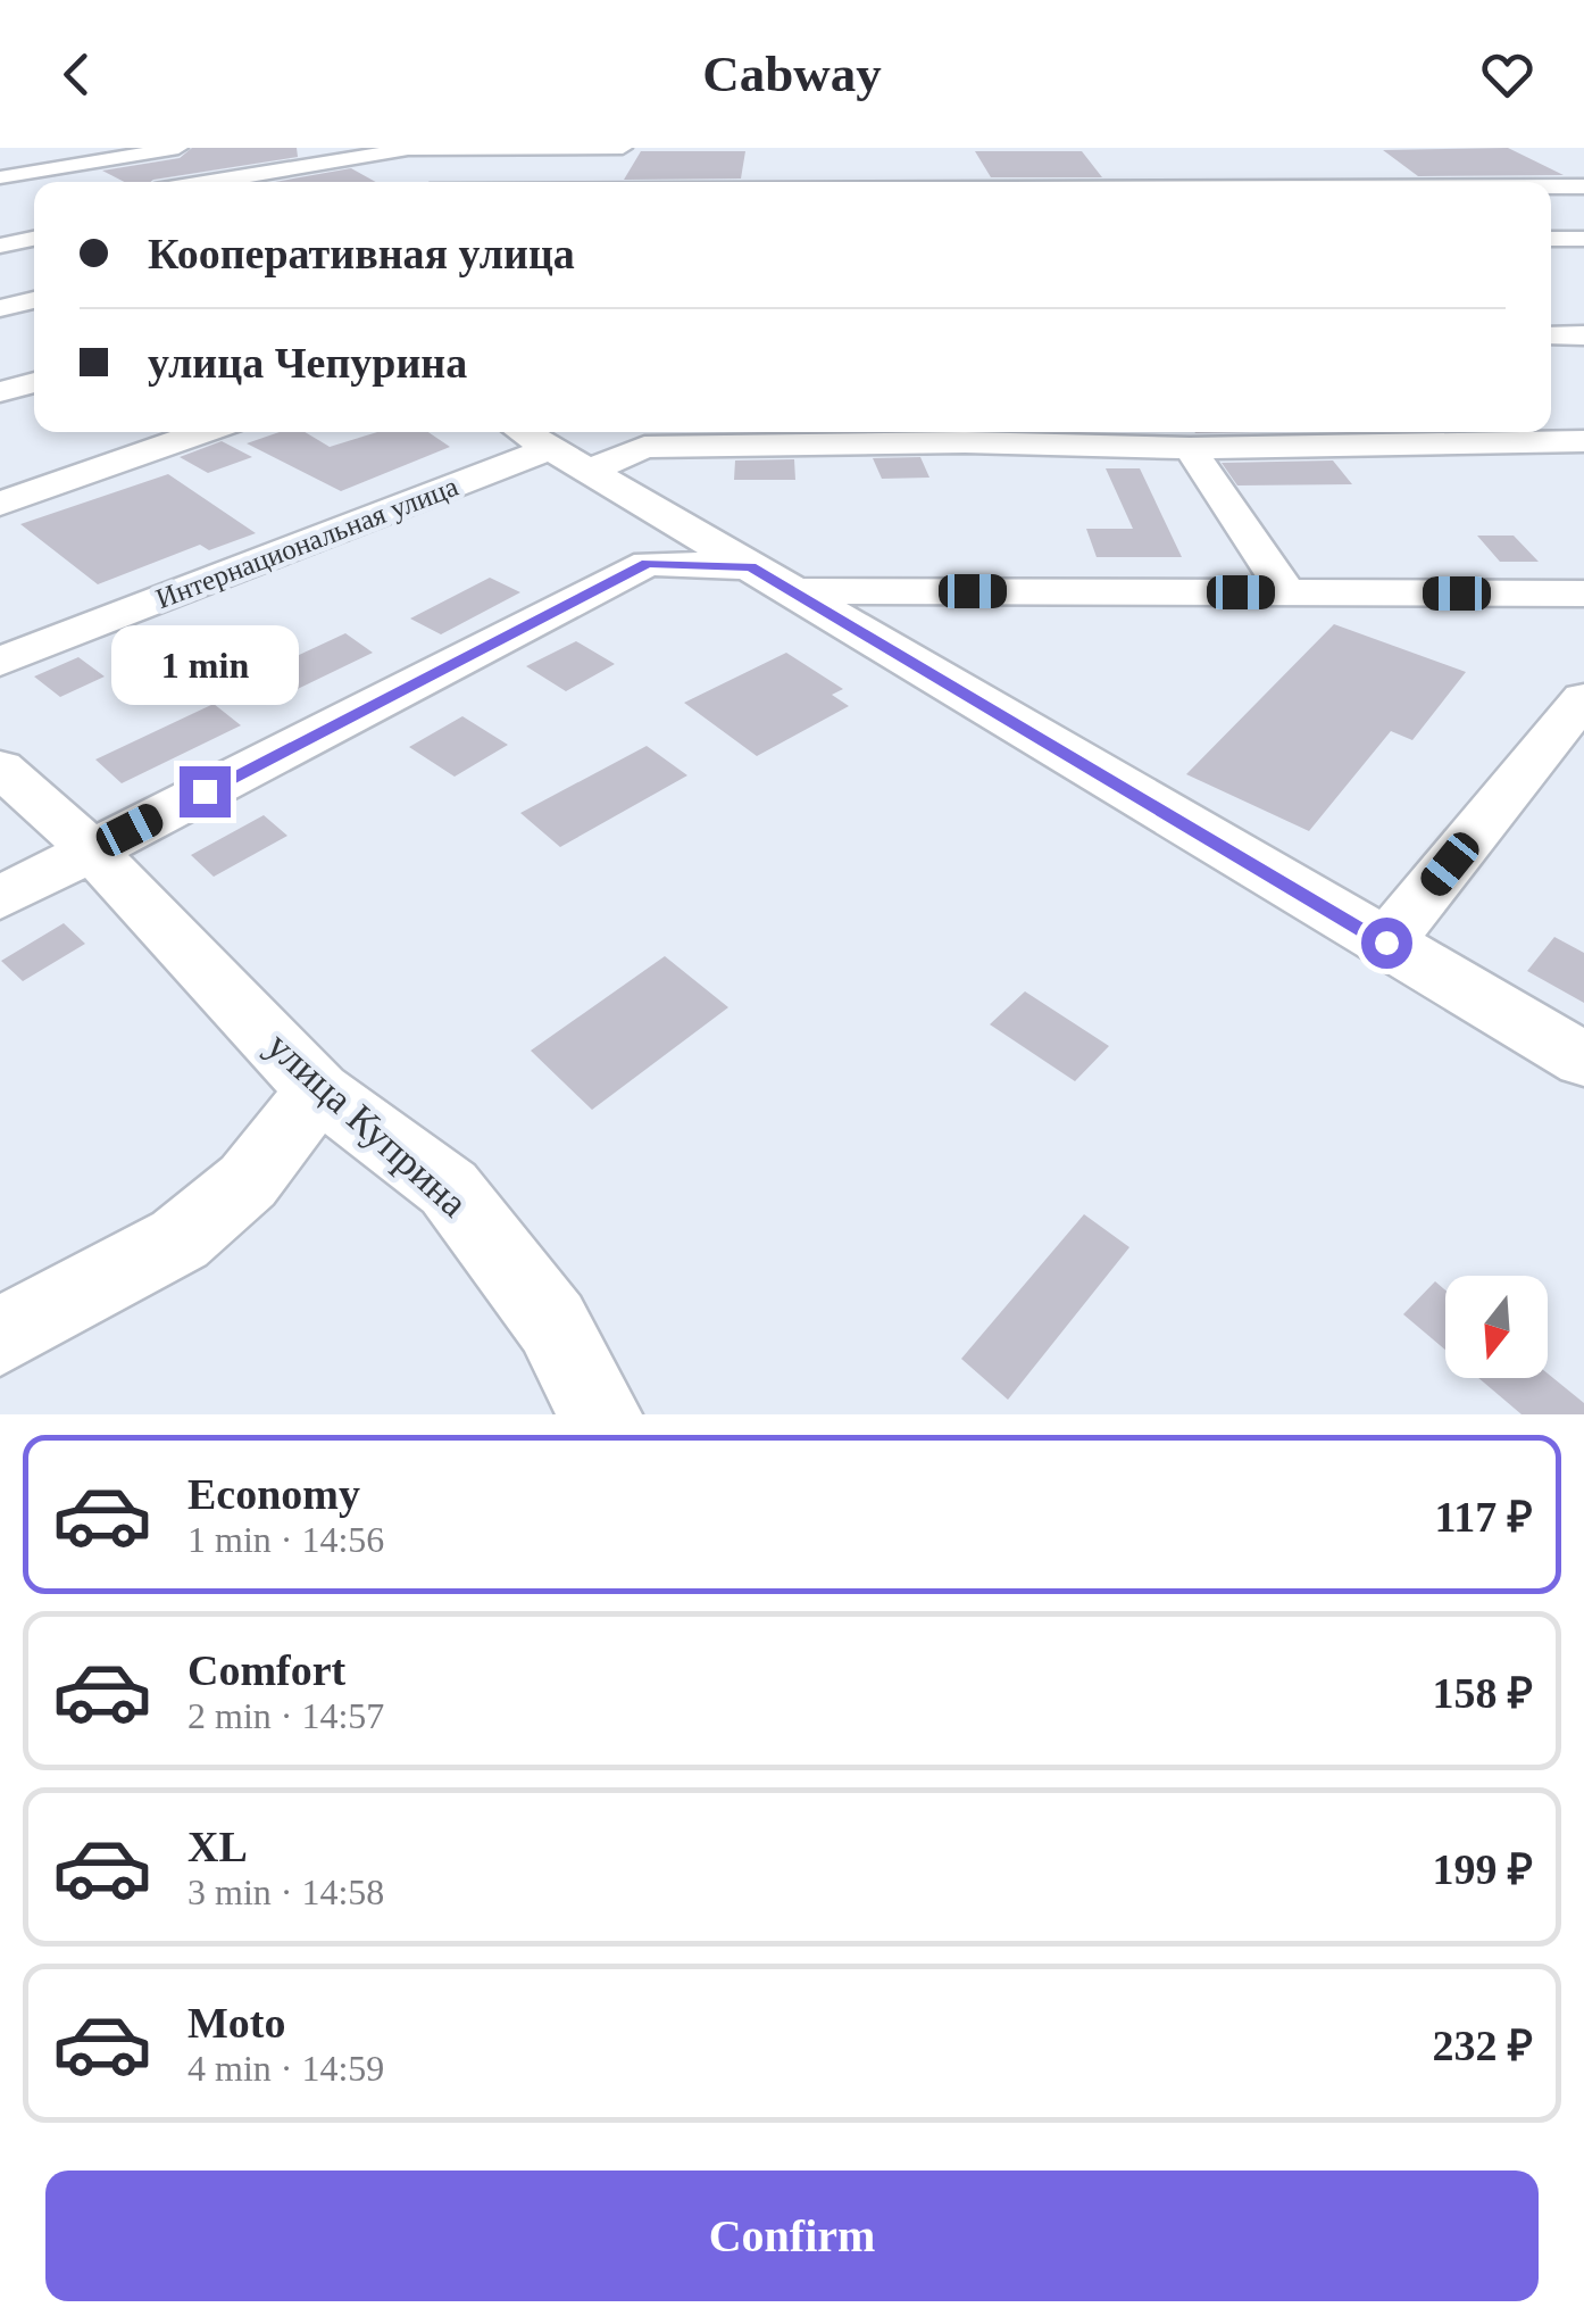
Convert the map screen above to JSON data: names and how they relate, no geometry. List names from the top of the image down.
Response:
{
  "streets": {
    "street": ["Интернациональная улица", "улица Куприна"]
  },
  "north": "bottom",
  "page": {
    "header": "Cabway",
    "banner": ["Кооперативная улица", "улица Чепурина"],
    "bubble": "1 min",
    "list": [
      {
        "name": "Economy",
        "note": "1 min · 14:56",
        "value": "117 ₽"
      },
      {
        "name": "Comfort",
        "note": "2 min · 14:57",
        "value": "158 ₽"
      },
      {
        "name": "XL",
        "note": "3 min · 14:58",
        "value": "199 ₽"
      },
      {
        "name": "Moto",
        "note": "4 min · 14:59",
        "value": "232 ₽"
      }
    ],
    "buttons": "Confirm"
  }
}
